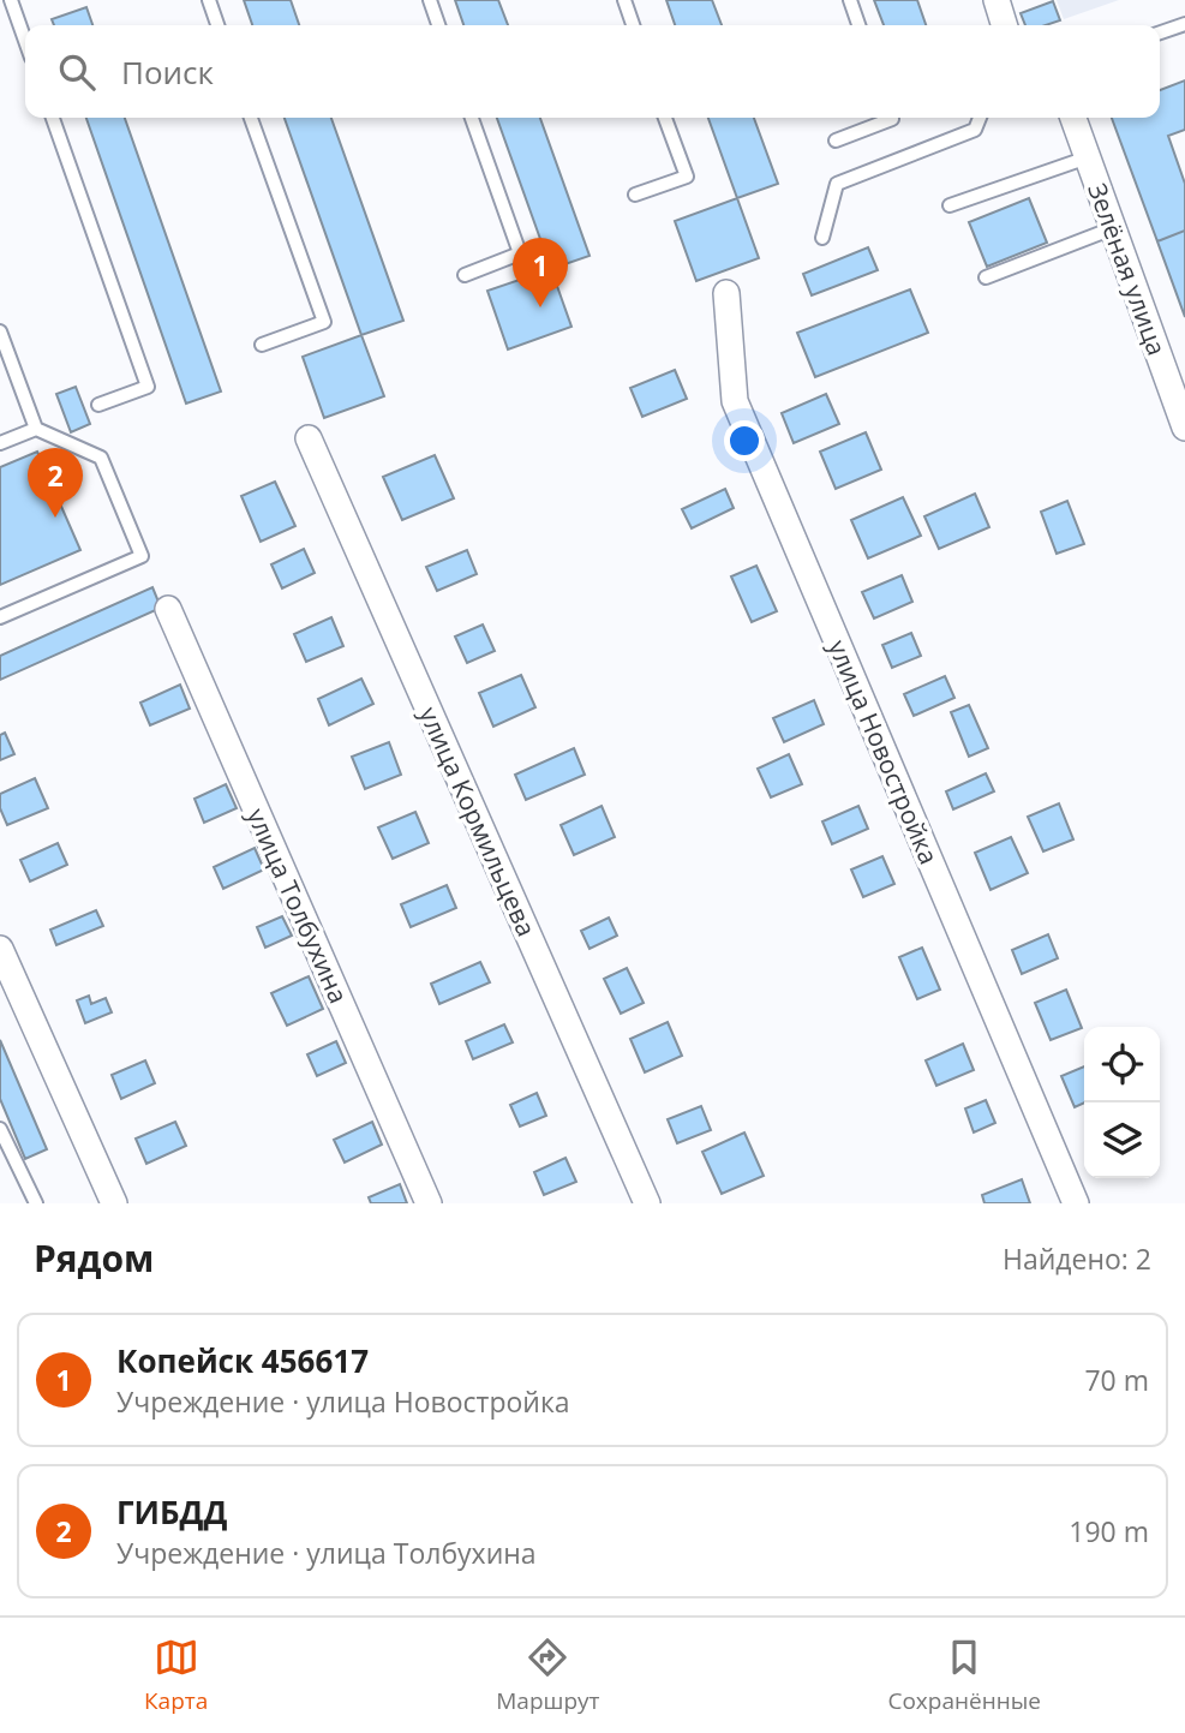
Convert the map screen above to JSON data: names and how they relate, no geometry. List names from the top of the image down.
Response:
{
  "streets": {
    "street": [
      "Зелёная улица",
      "улица Новостройка",
      "улица Кормильцева",
      "улица Толбухина"
    ]
  },
  "page": {
    "search": "Поиск",
    "pins": ["1", "2"],
    "heading": ["Рядом", "Найдено: 2"],
    "list": [
      {
        "mark": "1",
        "name": "Копейск 456617",
        "note": "Учреждение · улица Новостройка",
        "value": "70 m"
      },
      {
        "mark": "2",
        "name": "ГИБДД",
        "note": "Учреждение · улица Толбухина",
        "value": "190 m"
      }
    ],
    "nav": ["Карта", "Маршрут", "Сохранённые"]
  }
}
